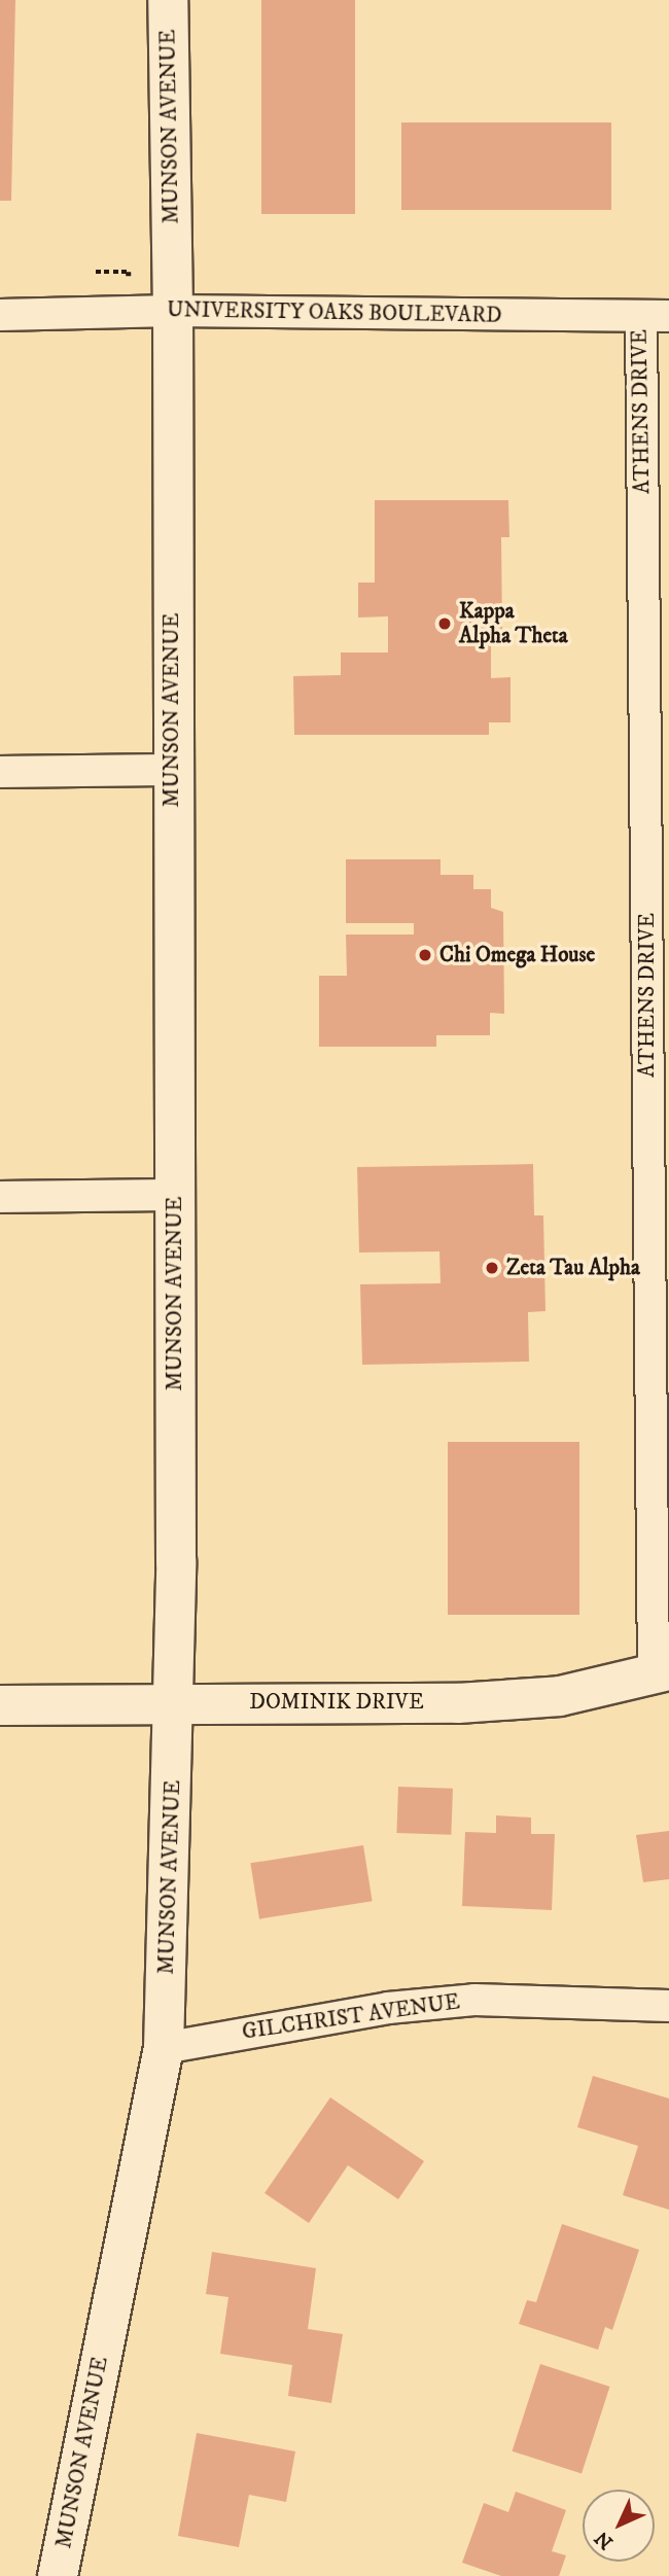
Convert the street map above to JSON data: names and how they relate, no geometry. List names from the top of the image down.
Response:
{
  "streets": {
    "street": [
      "MUNSON AVENUE",
      "UNIVERSITY OAKS BOULEVARD",
      "ATHENS DRIVE",
      "DOMINIK DRIVE",
      "GILCHRIST AVENUE"
    ]
  },
  "crossings": [
    ["MUNSON AVENUE", "UNIVERSITY OAKS BOULEVARD"],
    ["MUNSON AVENUE", "DOMINIK DRIVE"],
    ["MUNSON AVENUE", "GILCHRIST AVENUE"],
    ["UNIVERSITY OAKS BOULEVARD", "ATHENS DRIVE"],
    ["ATHENS DRIVE", "DOMINIK DRIVE"]
  ],
  "places": ["Kappa Alpha Theta", "Chi Omega House", "Zeta Tau Alpha"],
  "north": "bottom left"
}
